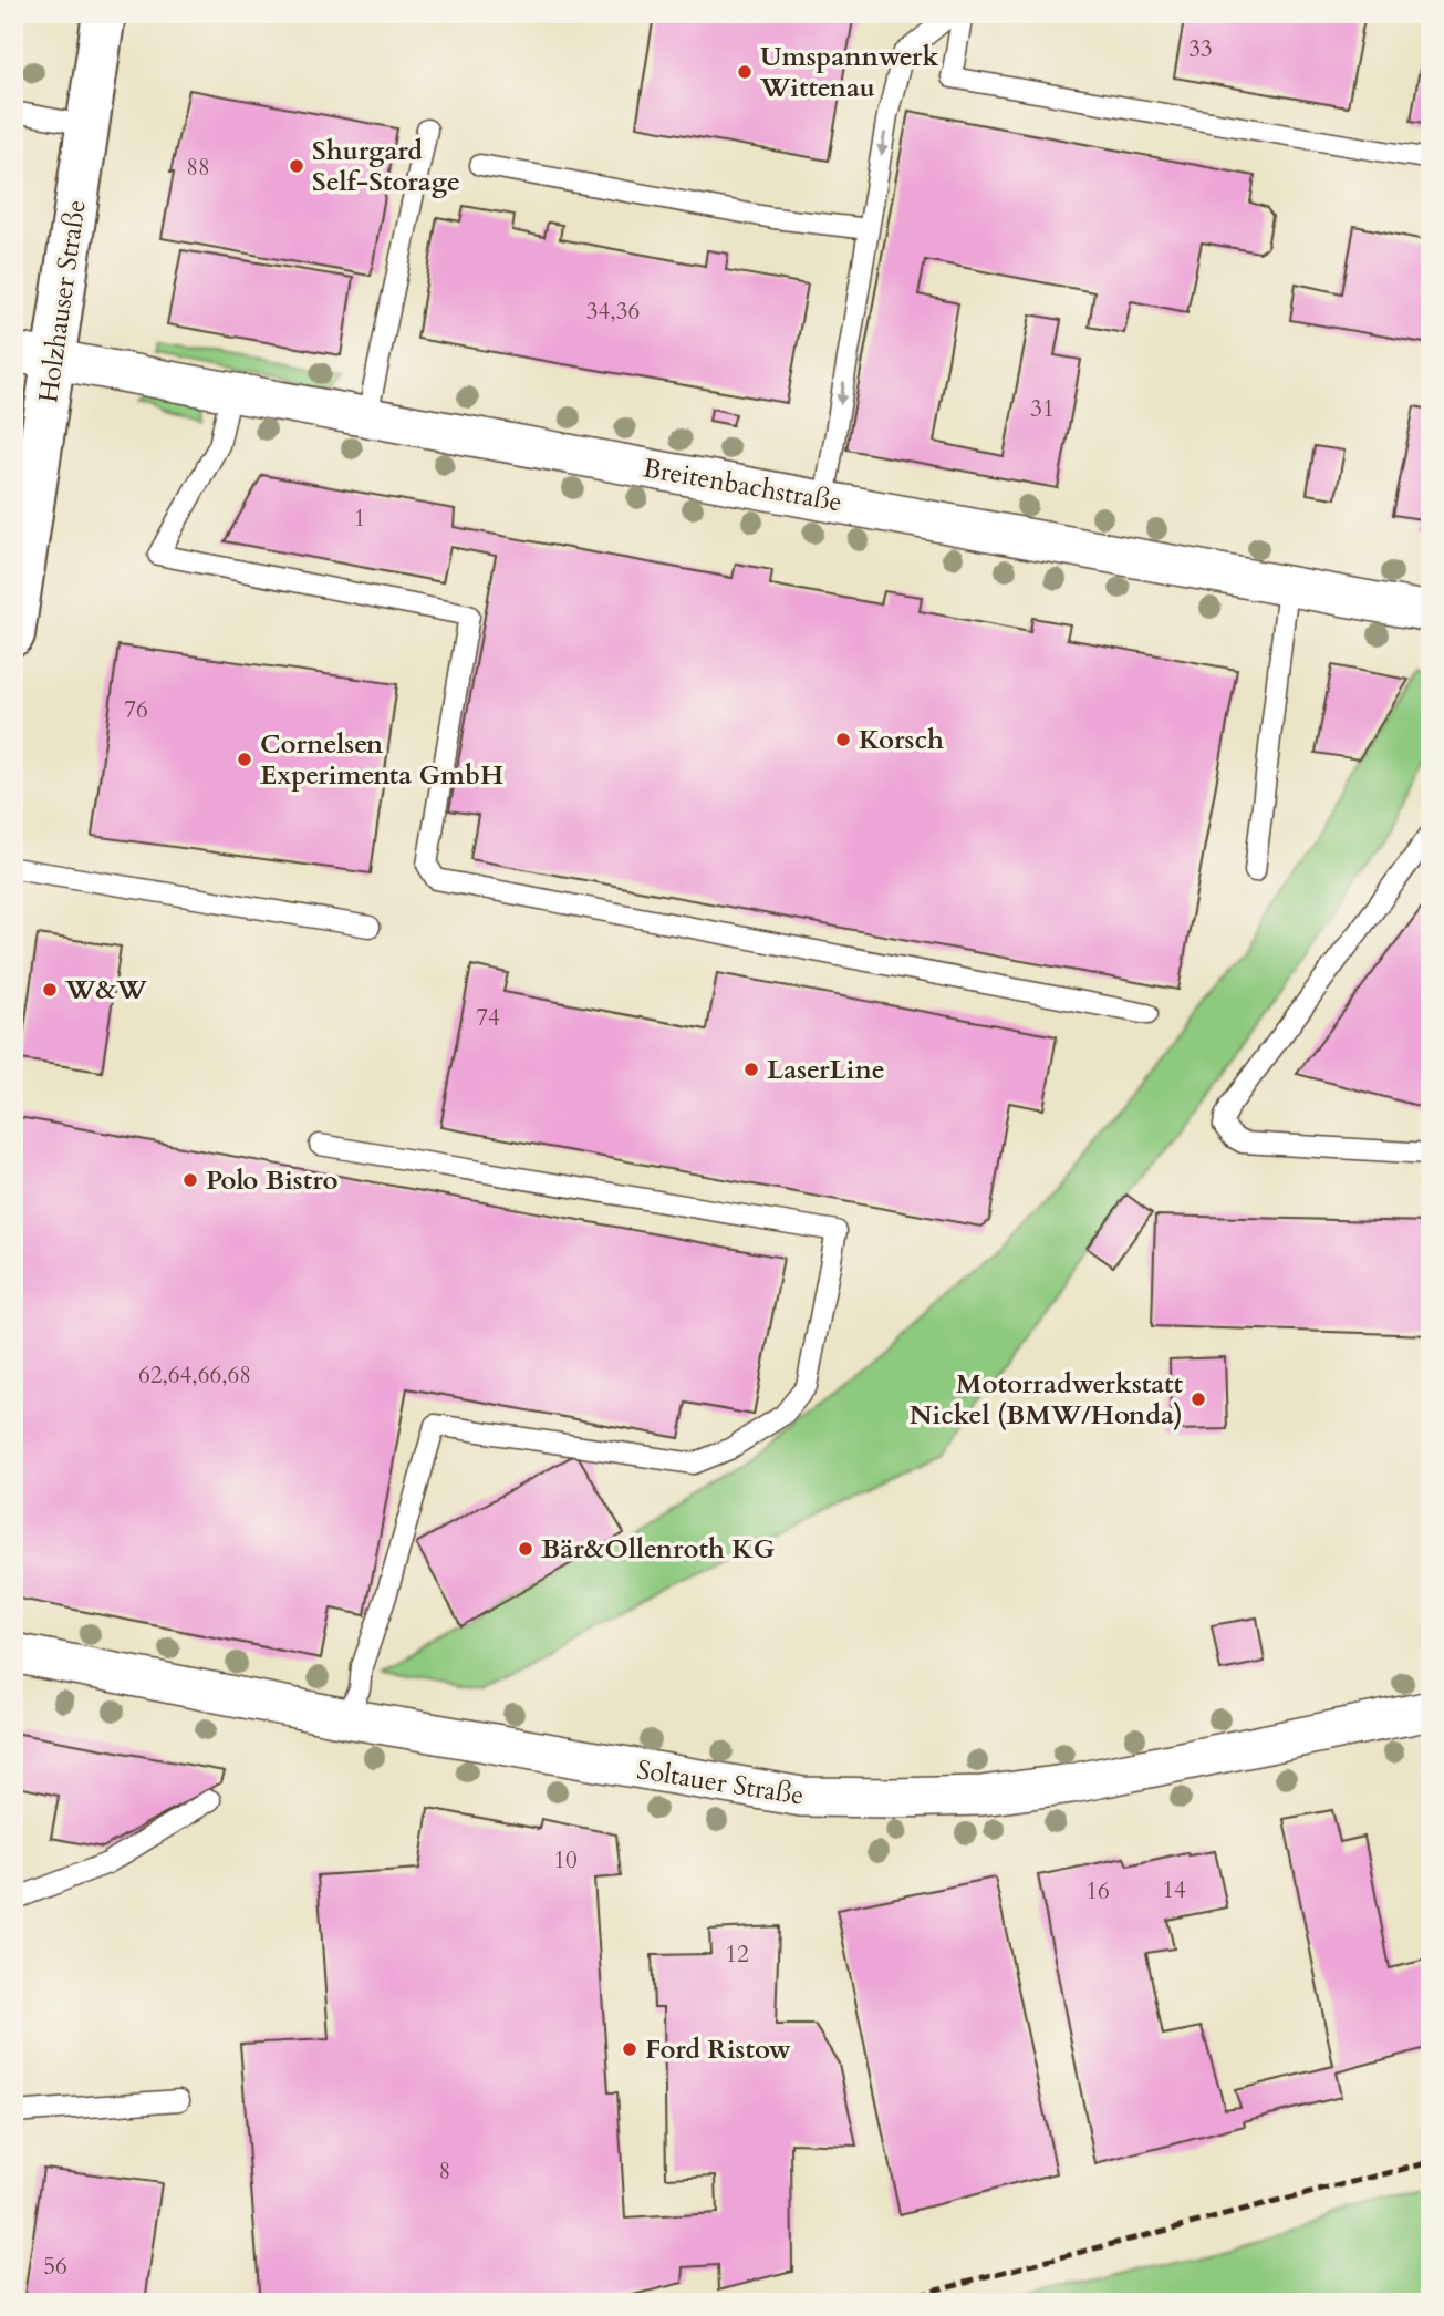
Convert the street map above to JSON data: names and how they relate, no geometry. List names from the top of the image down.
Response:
{
  "streets": {
    "main road": ["Holzhauser Straße"],
    "street": ["Breitenbachstraße", "Soltauer Straße"]
  },
  "crossings": [
    ["Holzhauser Straße", "Breitenbachstraße"]
  ],
  "places": [
    "Umspannwerk Wittenau",
    "Shurgard Self-Storage",
    "Korsch",
    "Cornelsen Experimenta GmbH",
    "W&W",
    "LaserLine",
    "Polo Bistro",
    "Motorradwerkstatt Nickel (BMW/Honda)",
    "Bär&Ollenroth KG",
    "Ford Ristow"
  ],
  "house_numbers": [
    "33",
    "88",
    "34,36",
    "31",
    "1",
    "76",
    "74",
    "62,64,66,68",
    "10",
    "14",
    "16",
    "12",
    "8",
    "56"
  ]
}
